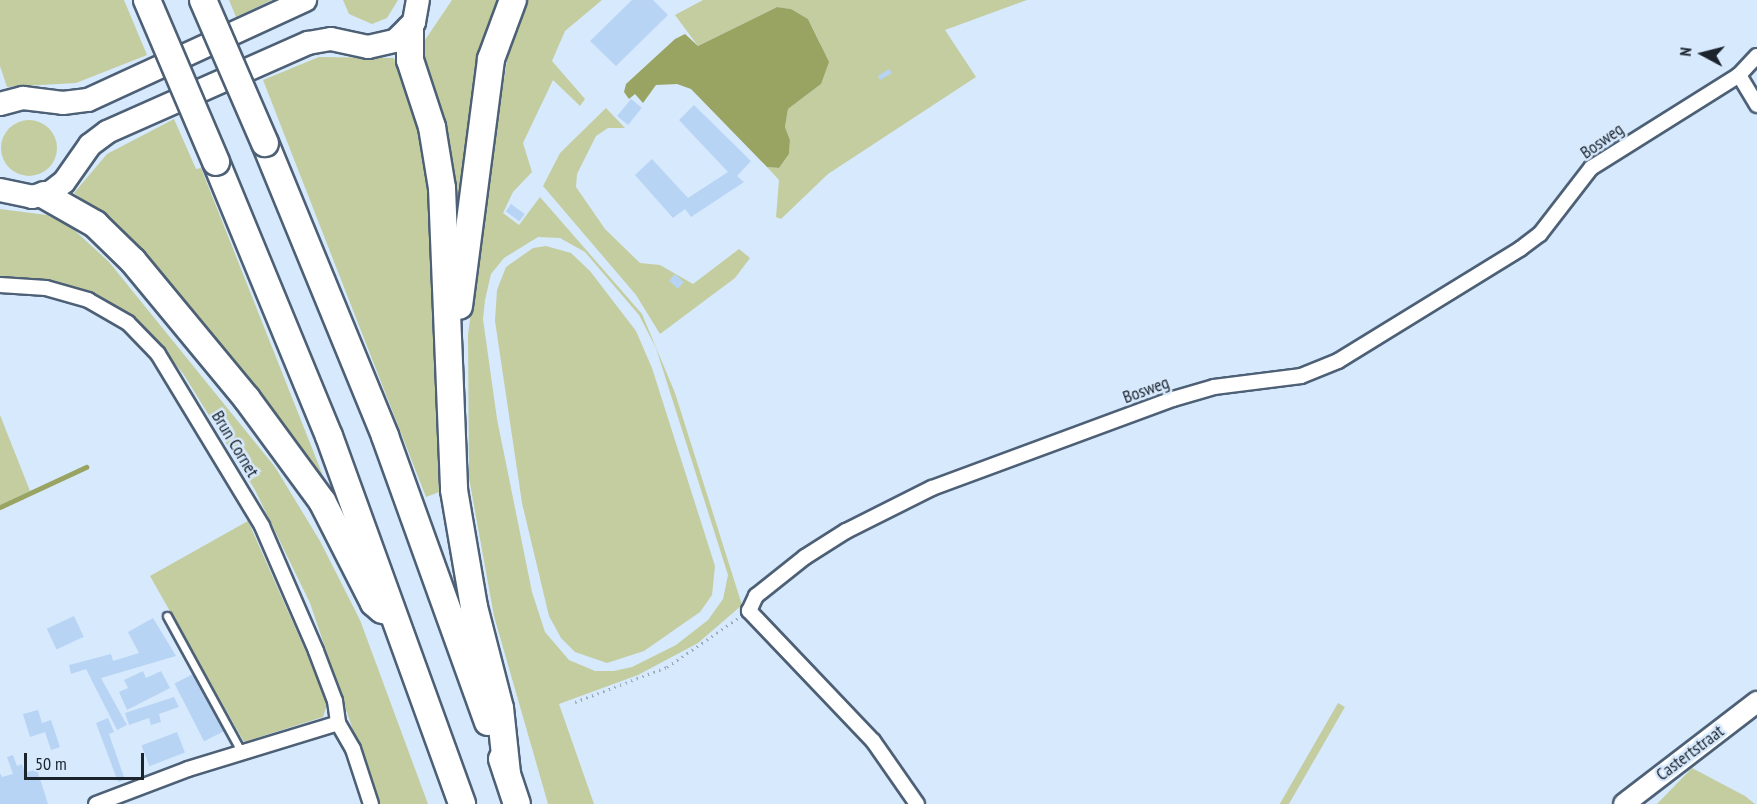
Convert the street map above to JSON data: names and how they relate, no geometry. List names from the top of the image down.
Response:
{
  "streets": {
    "main road": ["Castertstraat"],
    "street": ["Bosweg", "Brun Cornet"]
  },
  "scale_bar": "50 m",
  "north": "left"
}
